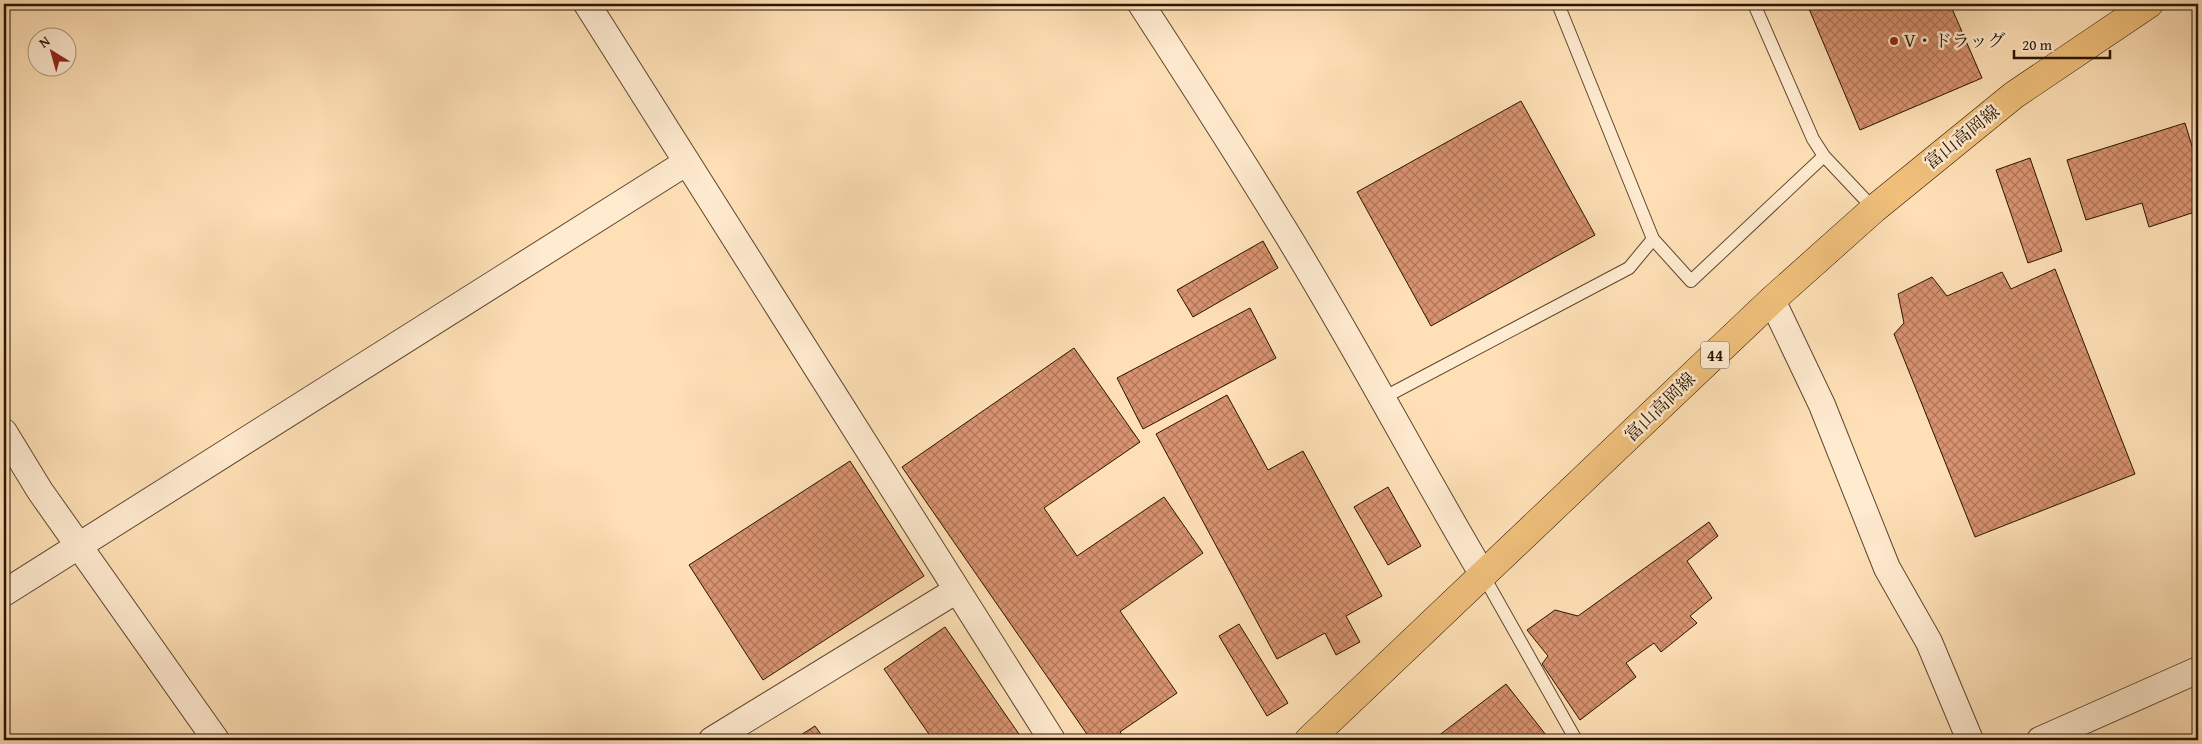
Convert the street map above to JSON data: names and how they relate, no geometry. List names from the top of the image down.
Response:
{
  "streets": {
    "main road": ["富山高岡線", "44"]
  },
  "places": ["V・ドラッグ"],
  "scale_bar": "20 m",
  "north": "top left"
}
